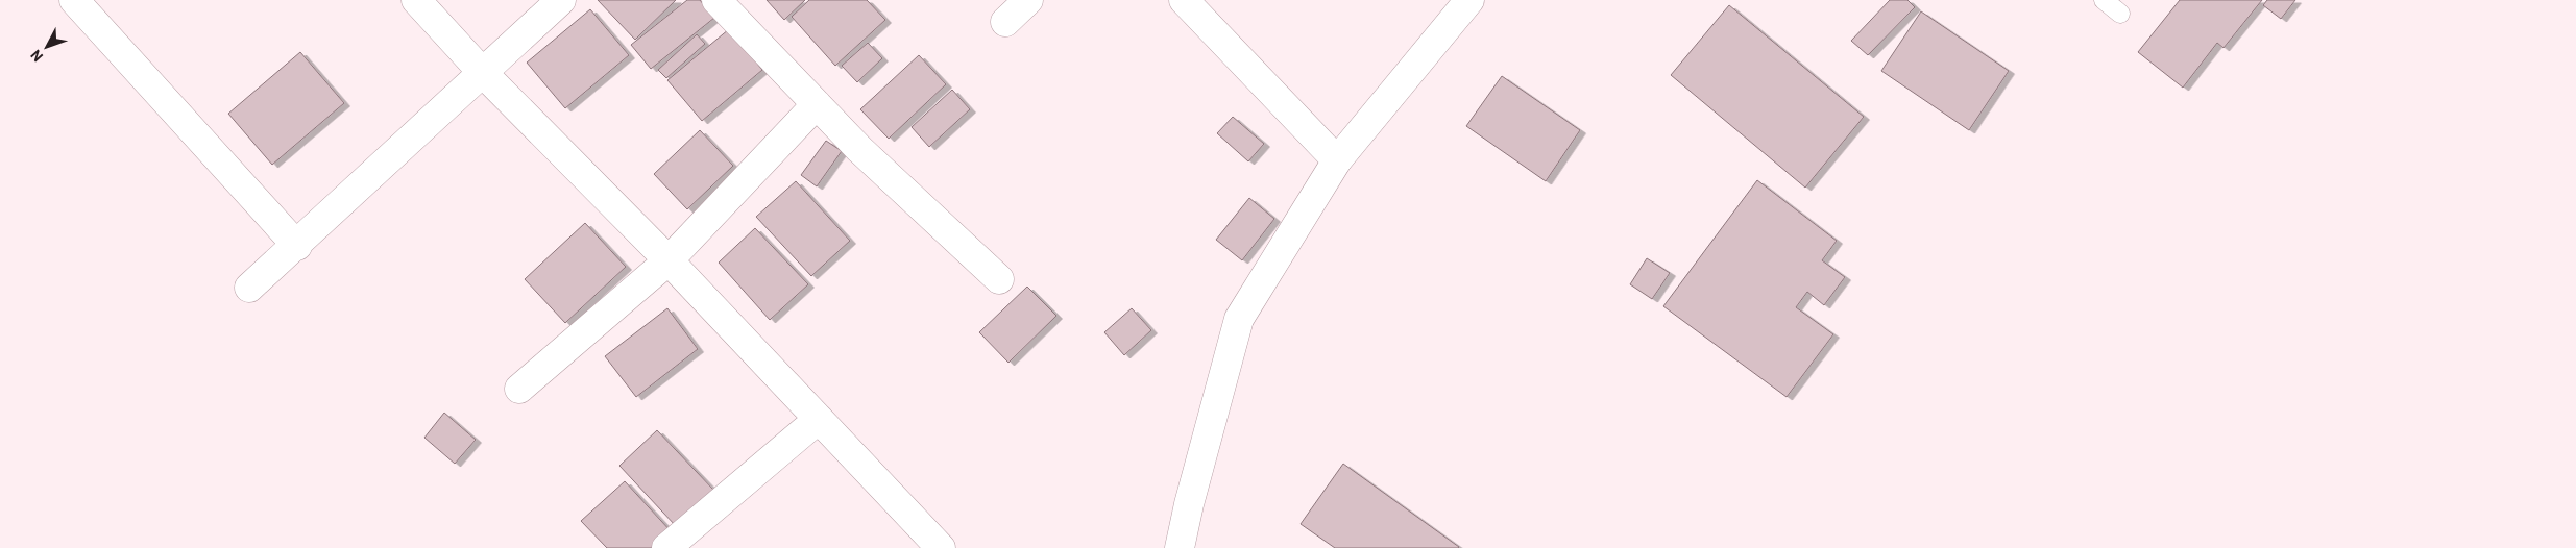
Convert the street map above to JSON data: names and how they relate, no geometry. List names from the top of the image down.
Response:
{
  "north": "bottom left"
}
